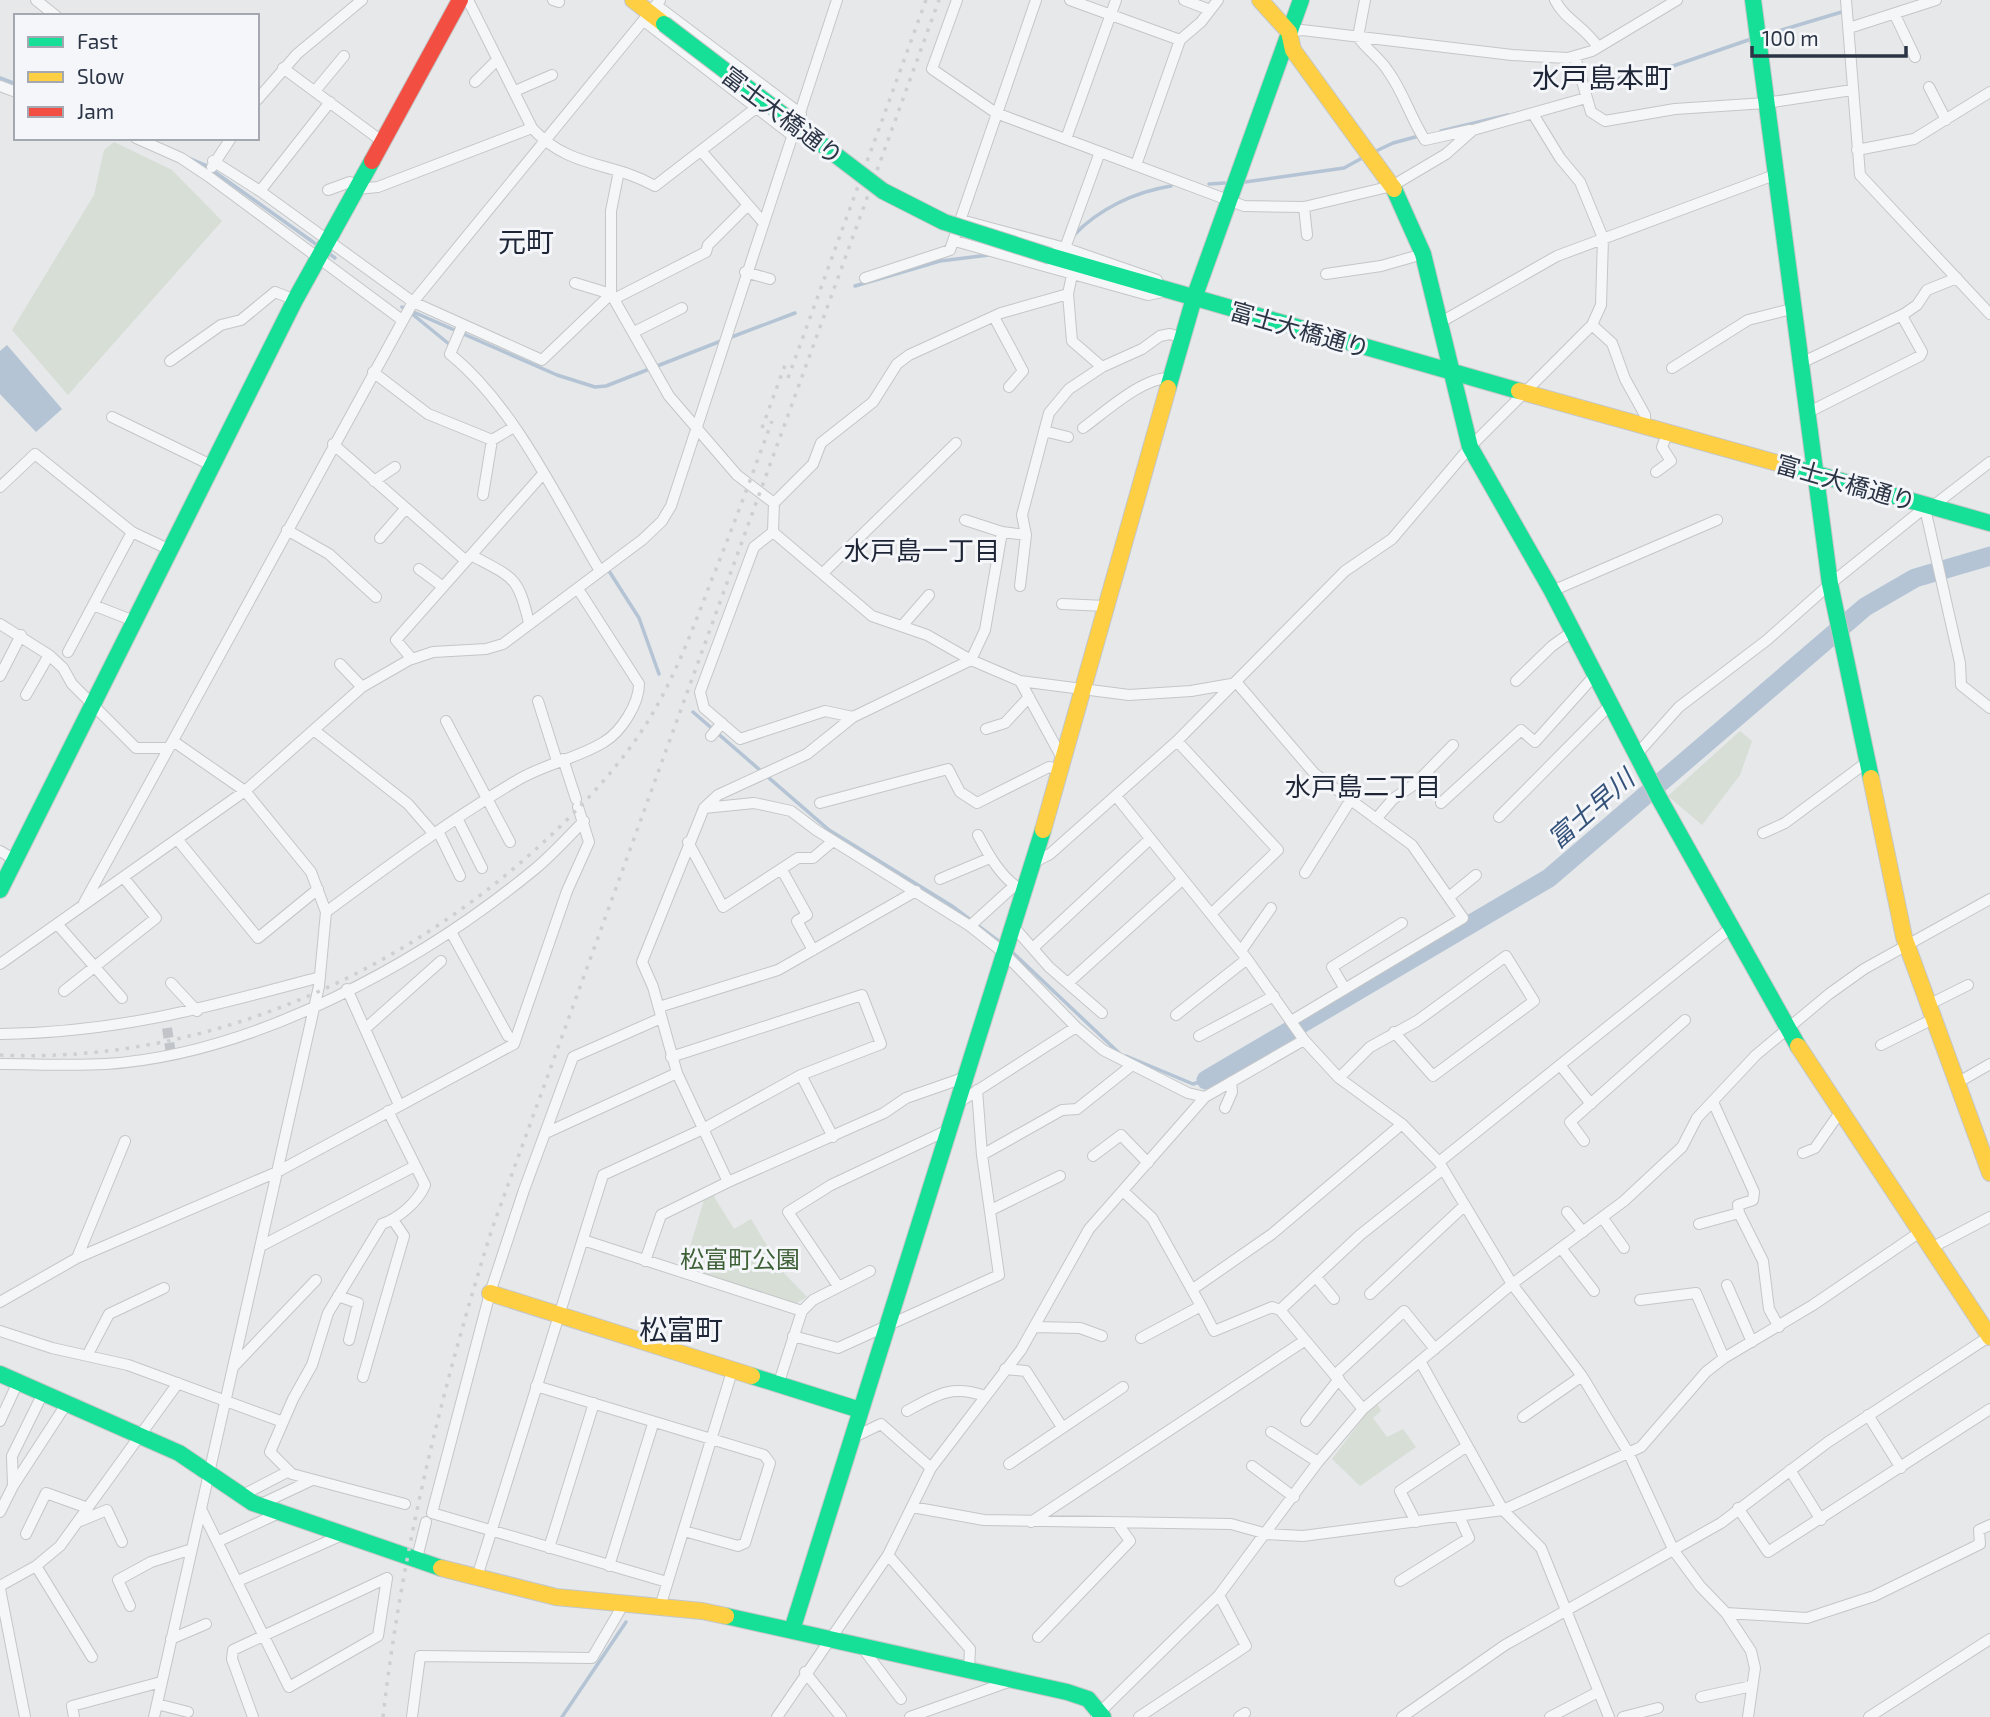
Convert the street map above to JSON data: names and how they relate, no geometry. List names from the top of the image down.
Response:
{
  "streets": {
    "street": ["富士大橋通り"]
  },
  "districts": [
    "水戸島本町",
    "元町",
    "水戸島一丁目",
    "水戸島二丁目",
    "松富町"
  ],
  "water": ["富士早川"],
  "parks": ["松富町公園"],
  "legend": ["Fast", "Slow", "Jam"],
  "scale_bar": "100 m"
}
